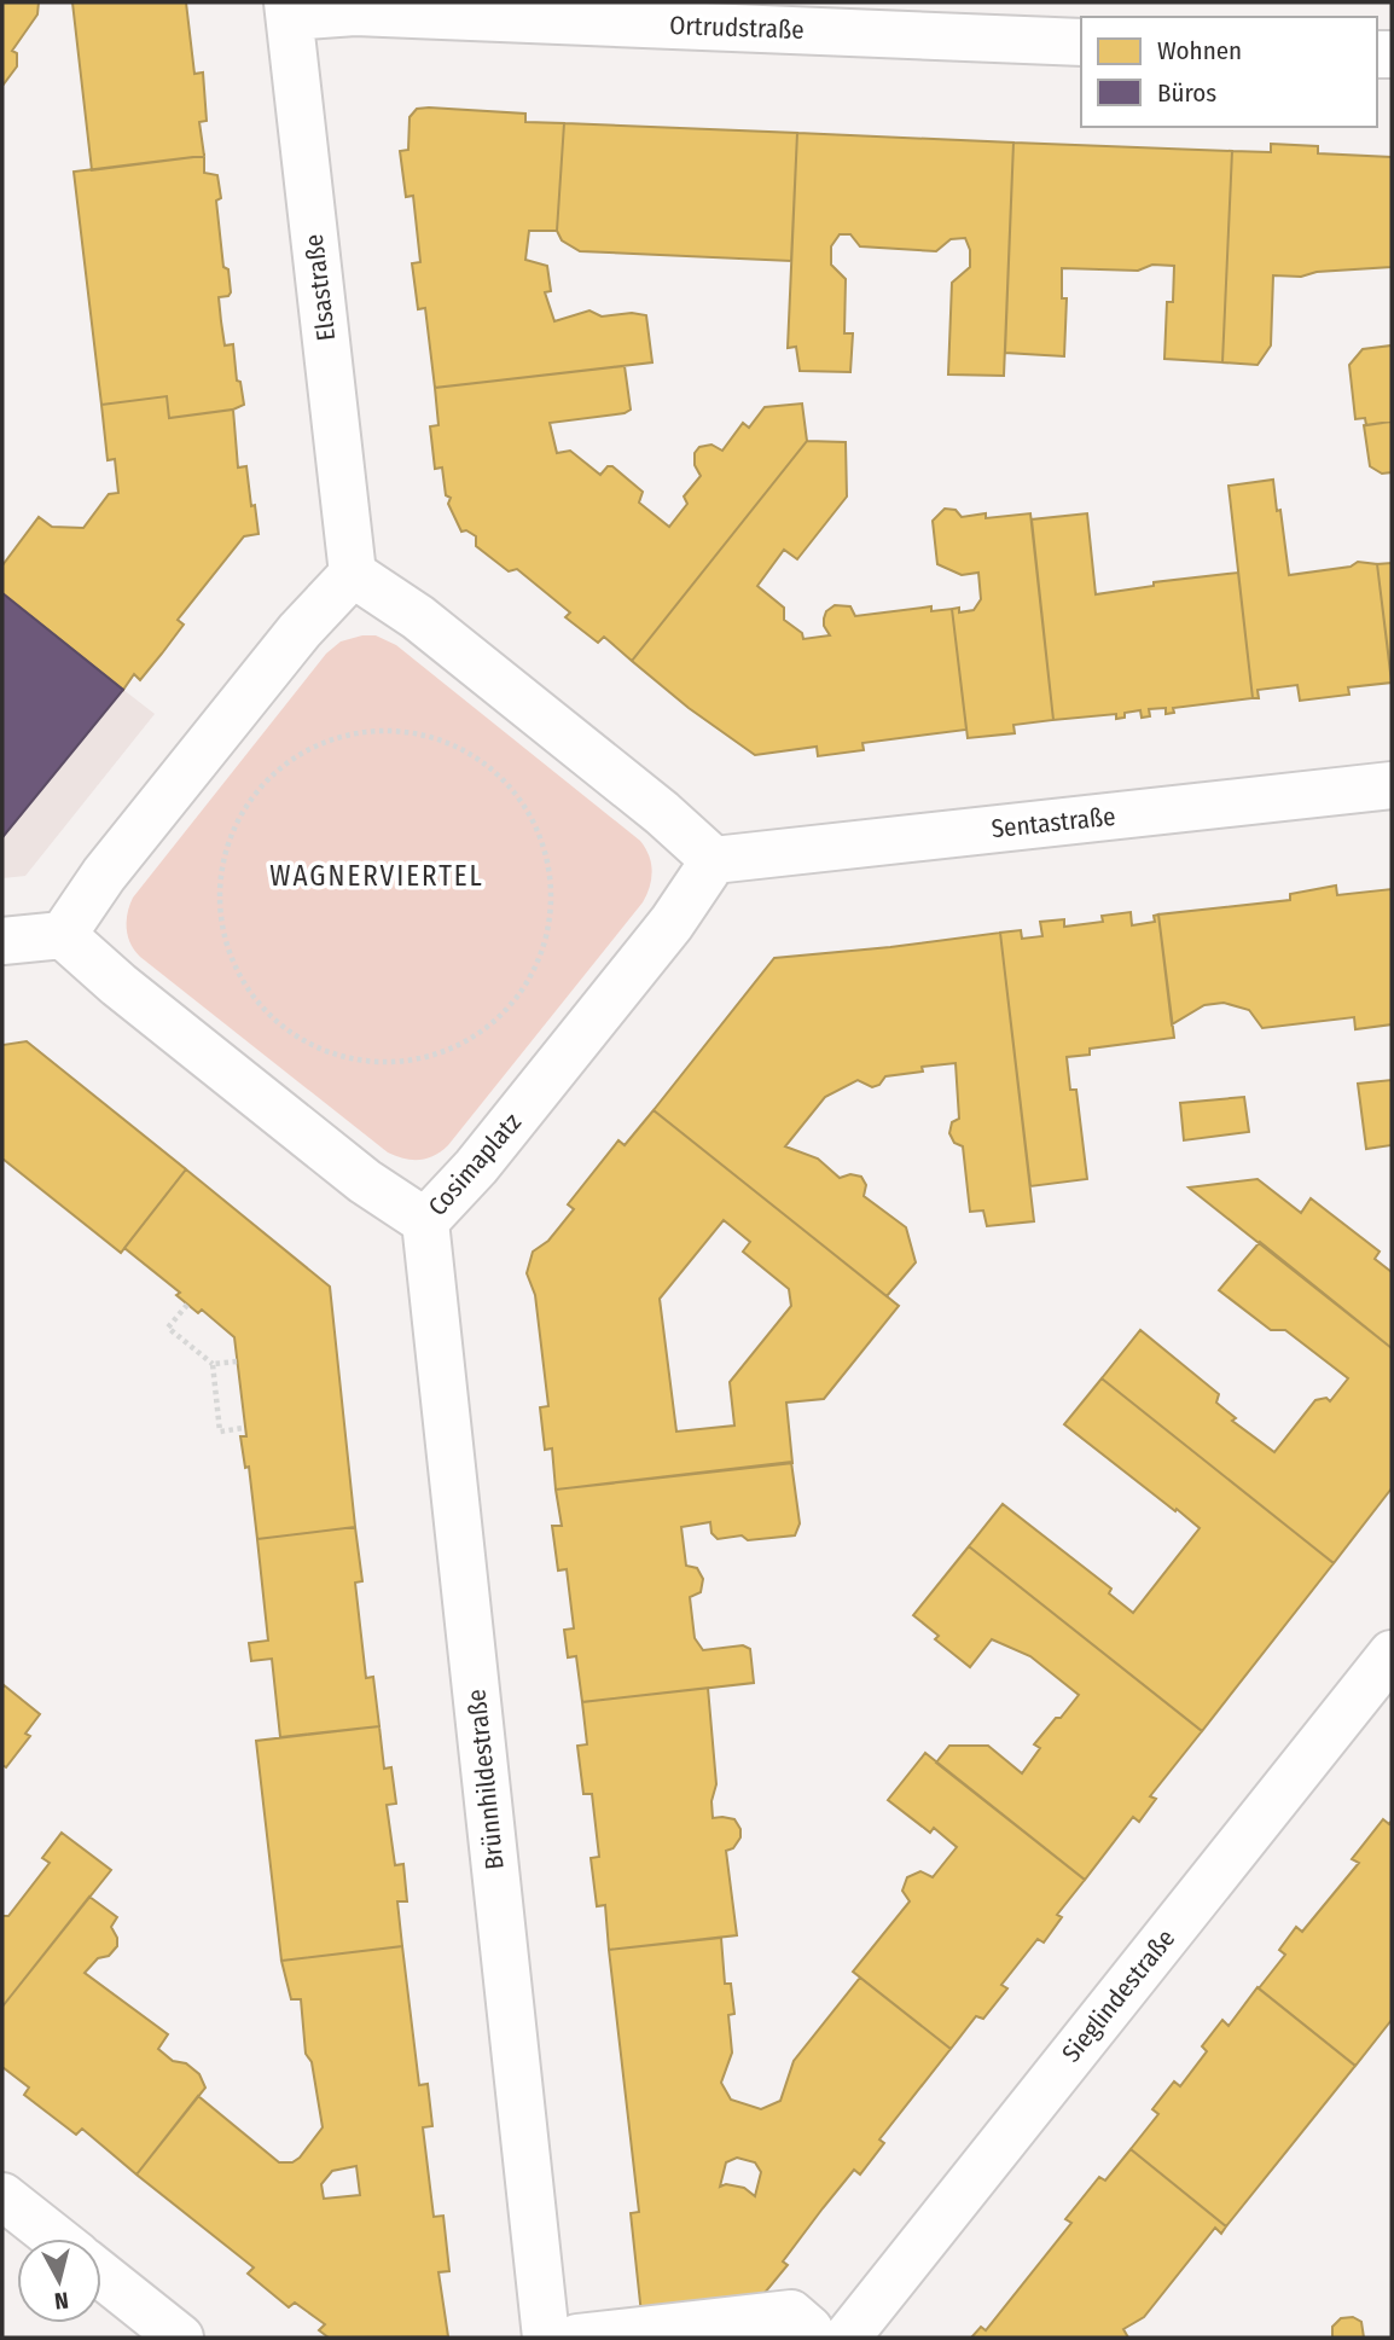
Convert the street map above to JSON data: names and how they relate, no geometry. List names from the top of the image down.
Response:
{
  "streets": {
    "street": [
      "Ortrudstraße",
      "Elsastraße",
      "Sentastraße",
      "Cosimaplatz",
      "Brünnhildestraße",
      "Sieglindestraße"
    ]
  },
  "crossings": [
    ["Ortrudstraße", "Elsastraße"],
    ["Sentastraße", "Cosimaplatz"],
    ["Cosimaplatz", "Brünnhildestraße"]
  ],
  "districts": ["WAGNERVIERTEL"],
  "legend": ["Wohnen", "Büros"],
  "north": "bottom"
}
